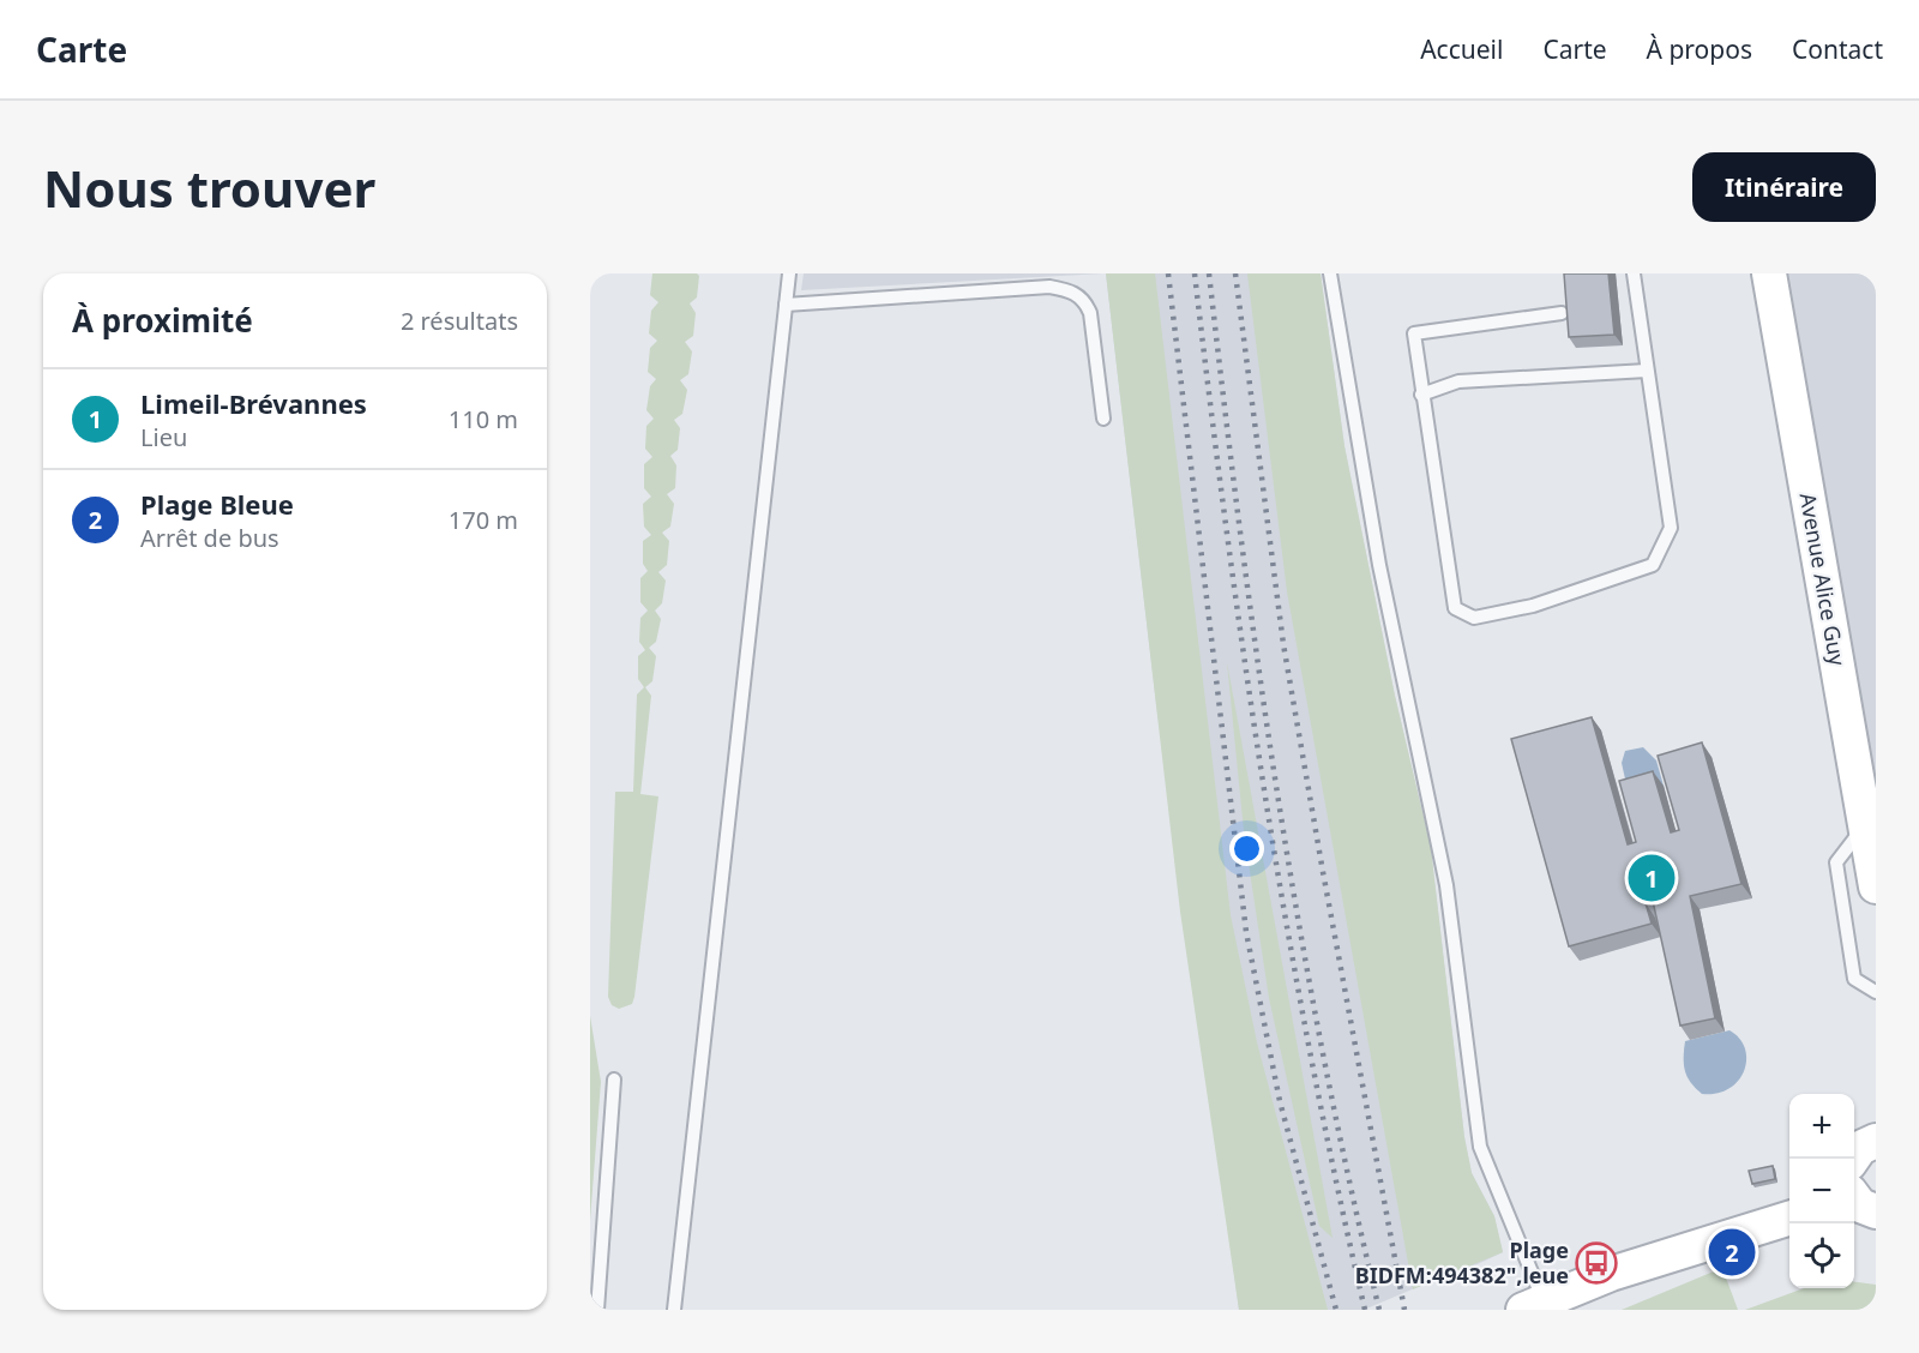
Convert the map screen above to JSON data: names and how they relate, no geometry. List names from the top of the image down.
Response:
{
  "streets": {
    "main road": ["Avenue Alice Guy"]
  },
  "places": {
    "bus stop": ["Plage BIDFM:494382\",leue"]
  },
  "page": {
    "header": "Carte",
    "nav": [
      "Accueil",
      "Carte",
      "À propos",
      "Contact"
    ],
    "buttons": "Itinéraire",
    "title": "Nous trouver",
    "heading": ["À proximité", "2 résultats"],
    "list": [
      {
        "mark": "1",
        "name": "Limeil-Brévannes",
        "note": "Lieu",
        "value": "110 m"
      },
      {
        "mark": "2",
        "name": "Plage Bleue",
        "note": "Arrêt de bus",
        "value": "170 m"
      }
    ],
    "pins": ["1", "2"],
    "map_buttons": ["+", "−"]
  }
}
